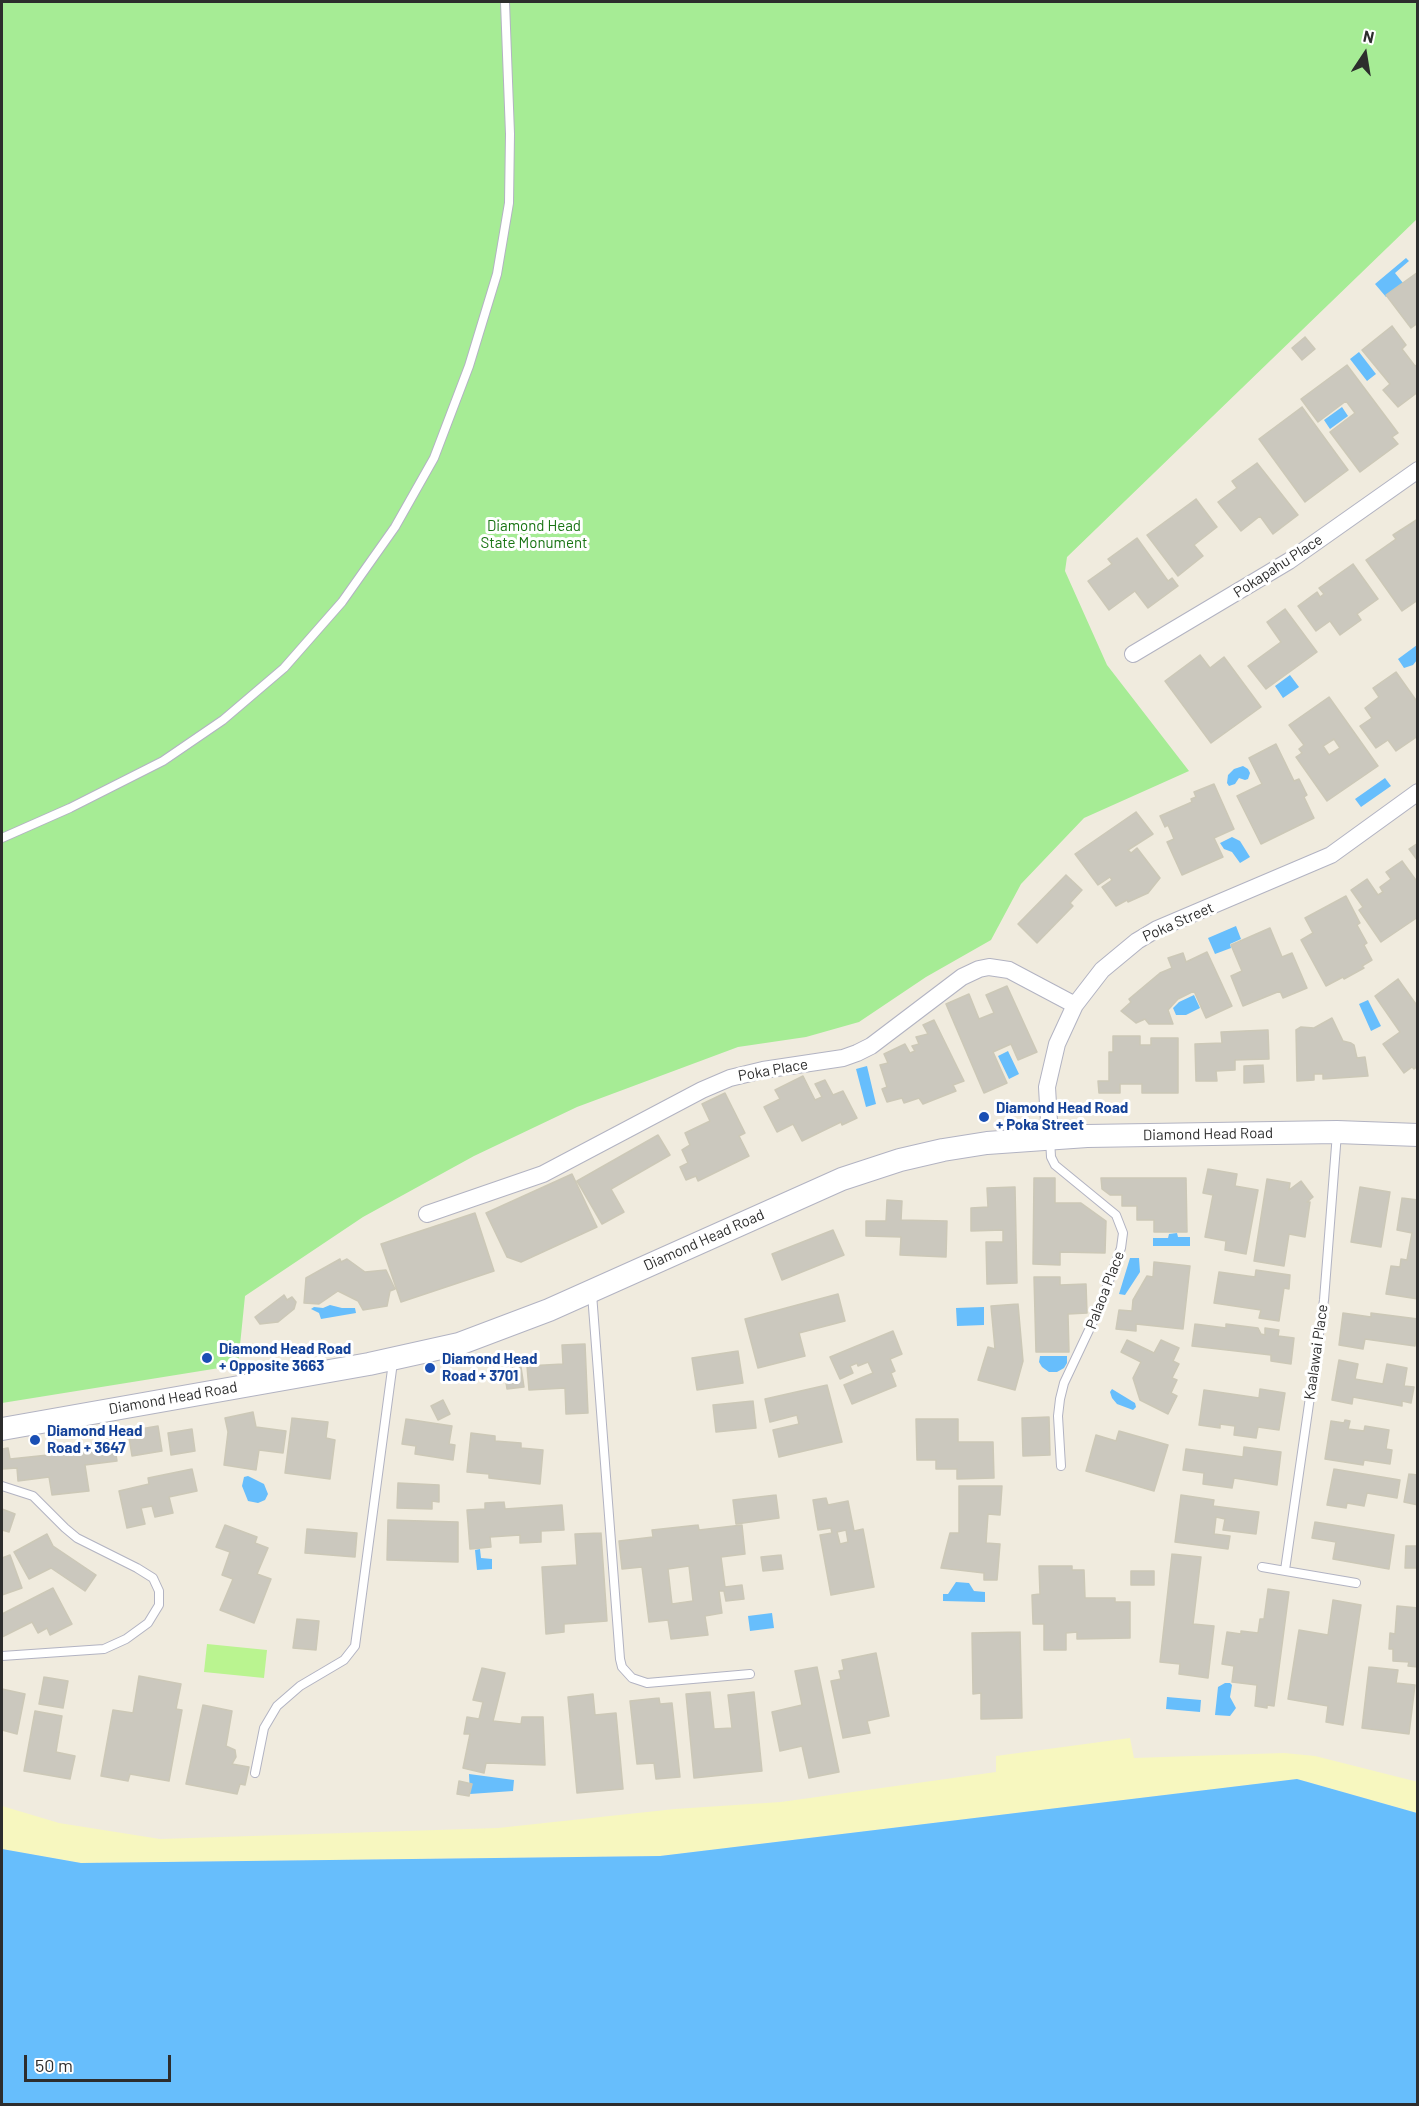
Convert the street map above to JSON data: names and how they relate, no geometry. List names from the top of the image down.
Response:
{
  "streets": {
    "street": [
      "Pokapahu Place",
      "Poka Street",
      "Poka Place",
      "Diamond Head Road"
    ],
    "lane": ["Palaoa Place", "Kaalawai Place"]
  },
  "crossings": [
    ["Poka Street", "Poka Place"],
    ["Poka Street", "Diamond Head Road"],
    ["Poka Street", "Palaoa Place"],
    ["Diamond Head Road", "Palaoa Place"],
    ["Diamond Head Road", "Kaalawai Place"]
  ],
  "parks": ["Diamond Head State Monument"],
  "places": [
    "Diamond Head Road + Poka Street",
    "Diamond Head Road + Opposite 3663",
    "Diamond Head Road + 3701",
    "Diamond Head Road + 3647"
  ],
  "scale_bar": "50 m",
  "north": "top"
}
